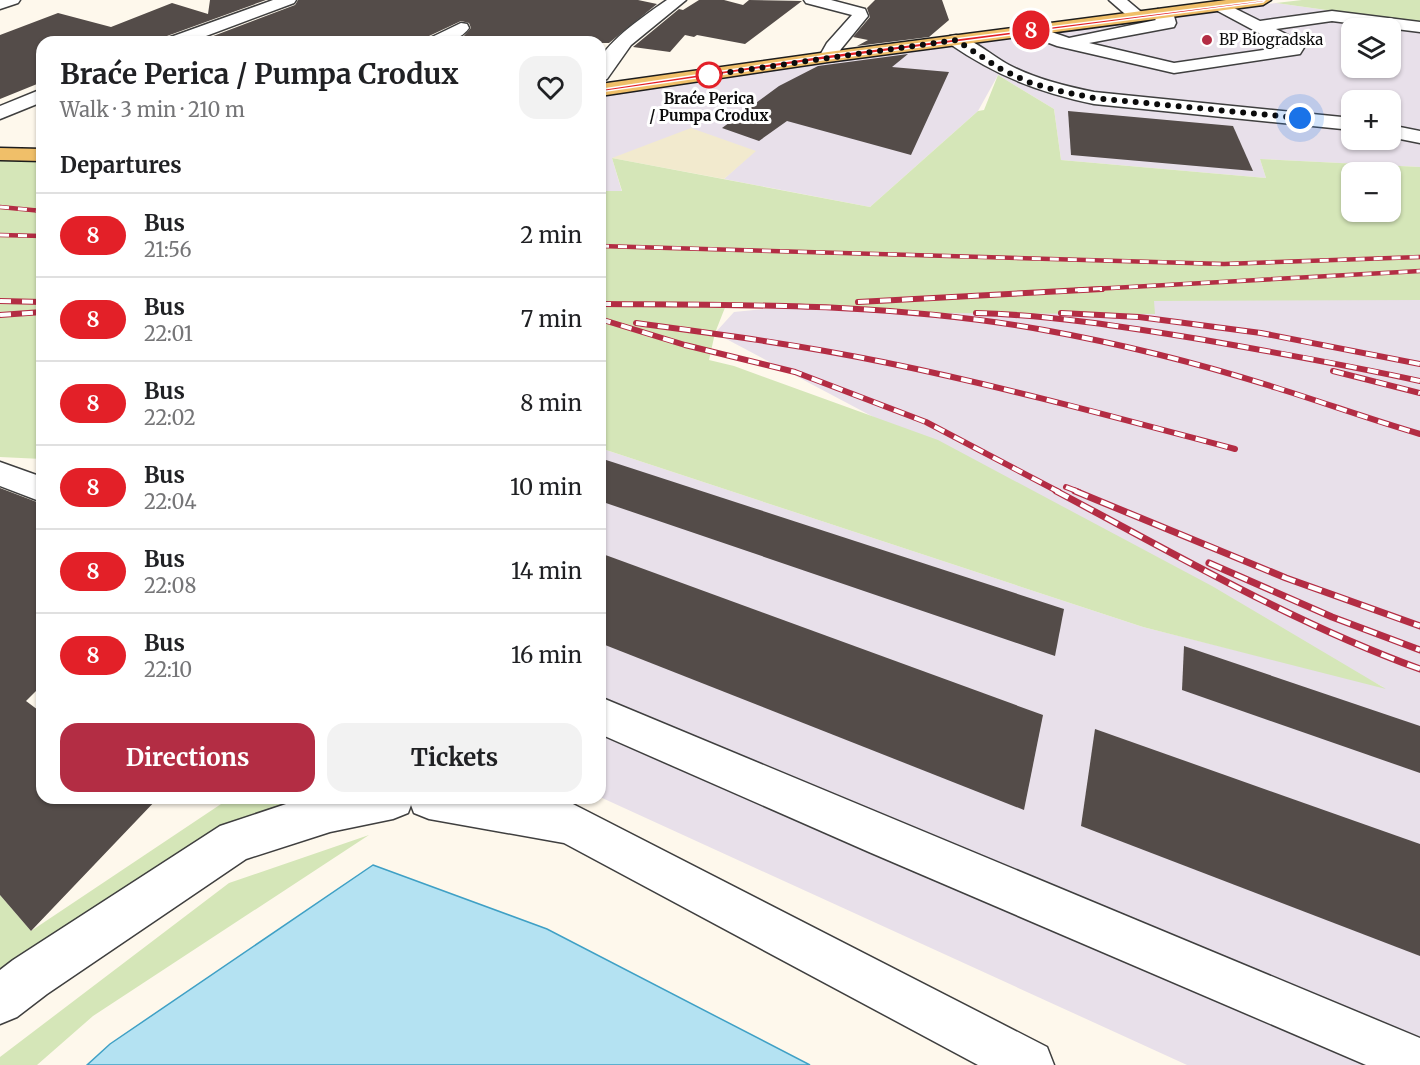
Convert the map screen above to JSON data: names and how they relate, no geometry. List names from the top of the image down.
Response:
{
  "places": ["BP Biogradska", "Braće Perica / Pumpa Crodux"],
  "lines": ["bus line 8"],
  "page": {
    "on_map": "8",
    "map_buttons": ["+", "−"],
    "heading": [
      ["Braće Perica / Pumpa Crodux", "Walk · 3 min · 210 m"],
      "Departures"
    ],
    "list": [
      {
        "mark": "8",
        "name": "Bus",
        "note": "21:56",
        "value": "2 min"
      },
      {
        "mark": "8",
        "name": "Bus",
        "note": "22:01",
        "value": "7 min"
      },
      {
        "mark": "8",
        "name": "Bus",
        "note": "22:02",
        "value": "8 min"
      },
      {
        "mark": "8",
        "name": "Bus",
        "note": "22:04",
        "value": "10 min"
      },
      {
        "mark": "8",
        "name": "Bus",
        "note": "22:08",
        "value": "14 min"
      },
      {
        "mark": "8",
        "name": "Bus",
        "note": "22:10",
        "value": "16 min"
      }
    ],
    "buttons": ["Directions", "Tickets"]
  }
}
